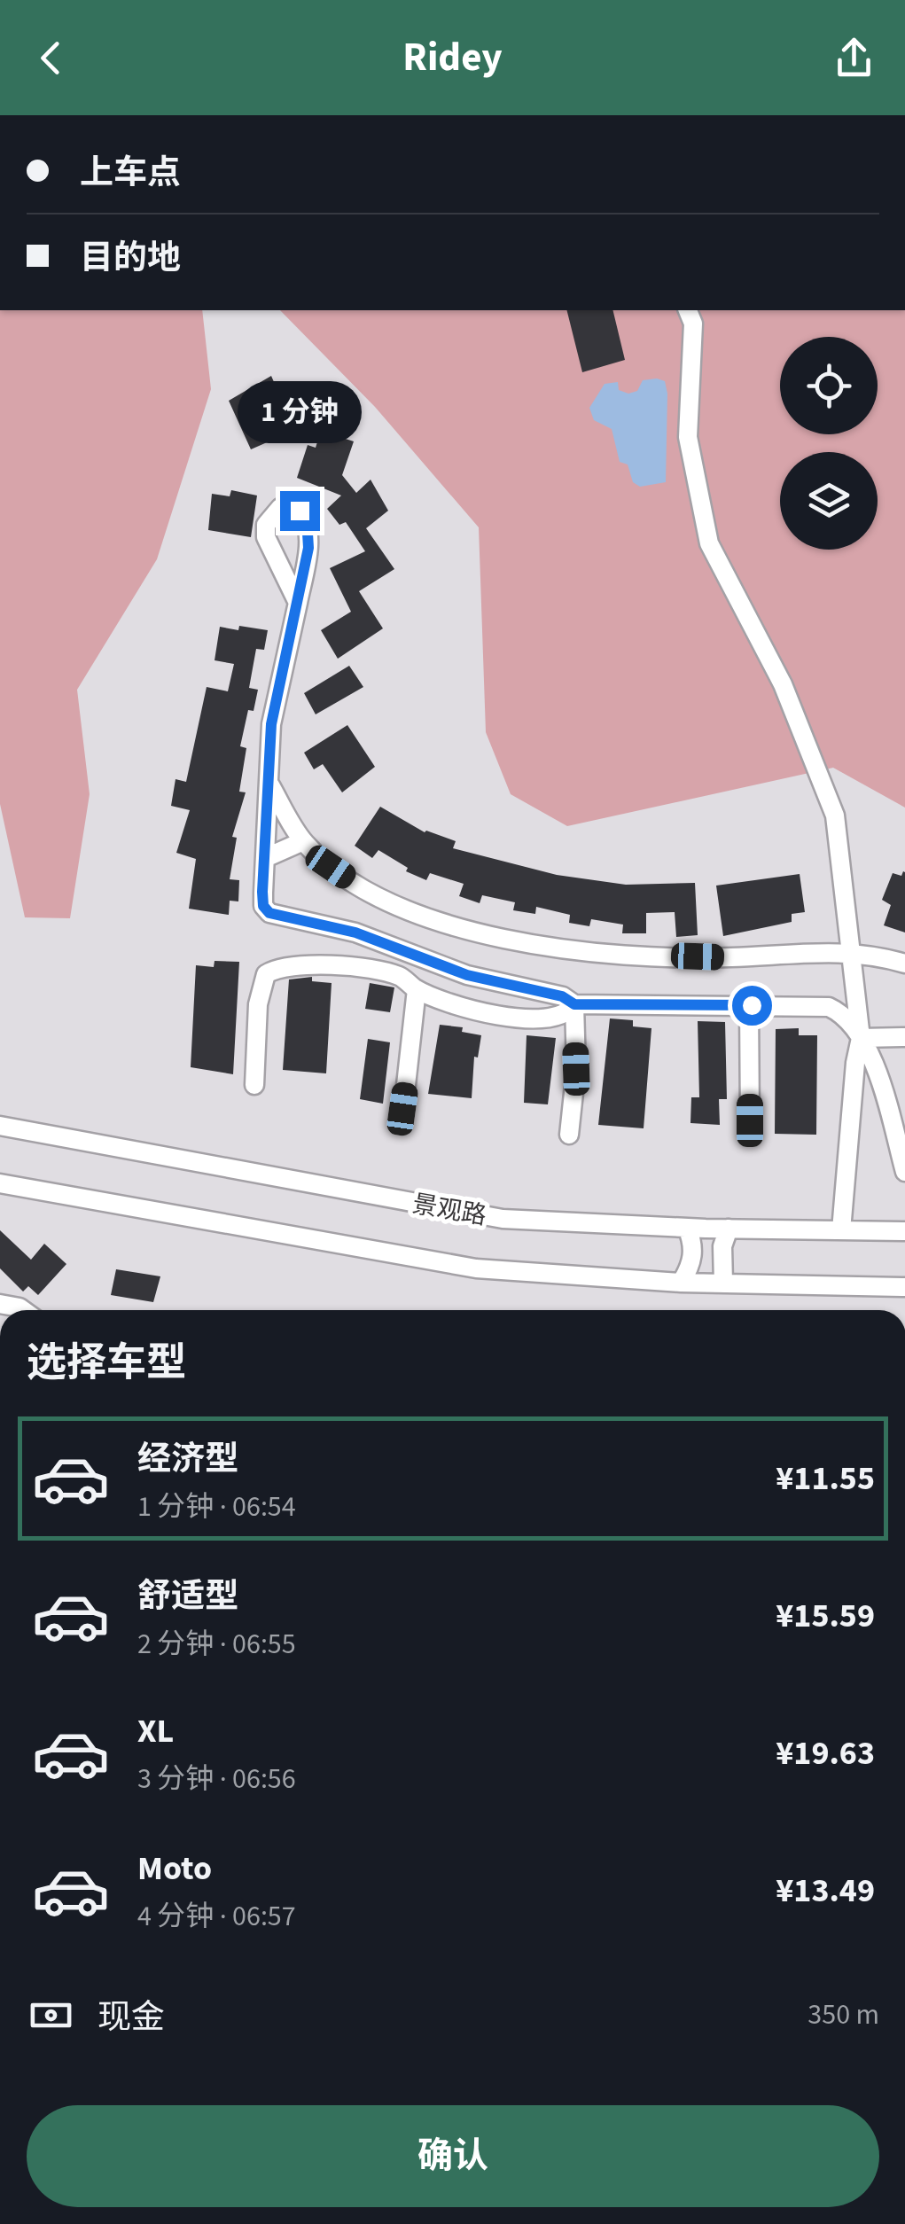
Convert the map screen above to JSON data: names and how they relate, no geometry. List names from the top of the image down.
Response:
{
  "streets": {
    "street": ["景观路"]
  },
  "page": {
    "header": "Ridey",
    "banner": ["上车点", "目的地"],
    "bubble": "1 分钟",
    "heading": "选择车型",
    "list": [
      {
        "name": "经济型",
        "note": "1 分钟 · 06:54",
        "value": "¥11.55"
      },
      {
        "name": "舒适型",
        "note": "2 分钟 · 06:55",
        "value": "¥15.59"
      },
      {
        "name": "XL",
        "note": "3 分钟 · 06:56",
        "value": "¥19.63"
      },
      {
        "name": "Moto",
        "note": "4 分钟 · 06:57",
        "value": "¥13.49"
      }
    ],
    "pay": ["现金", "350 m"],
    "buttons": "确认"
  }
}
